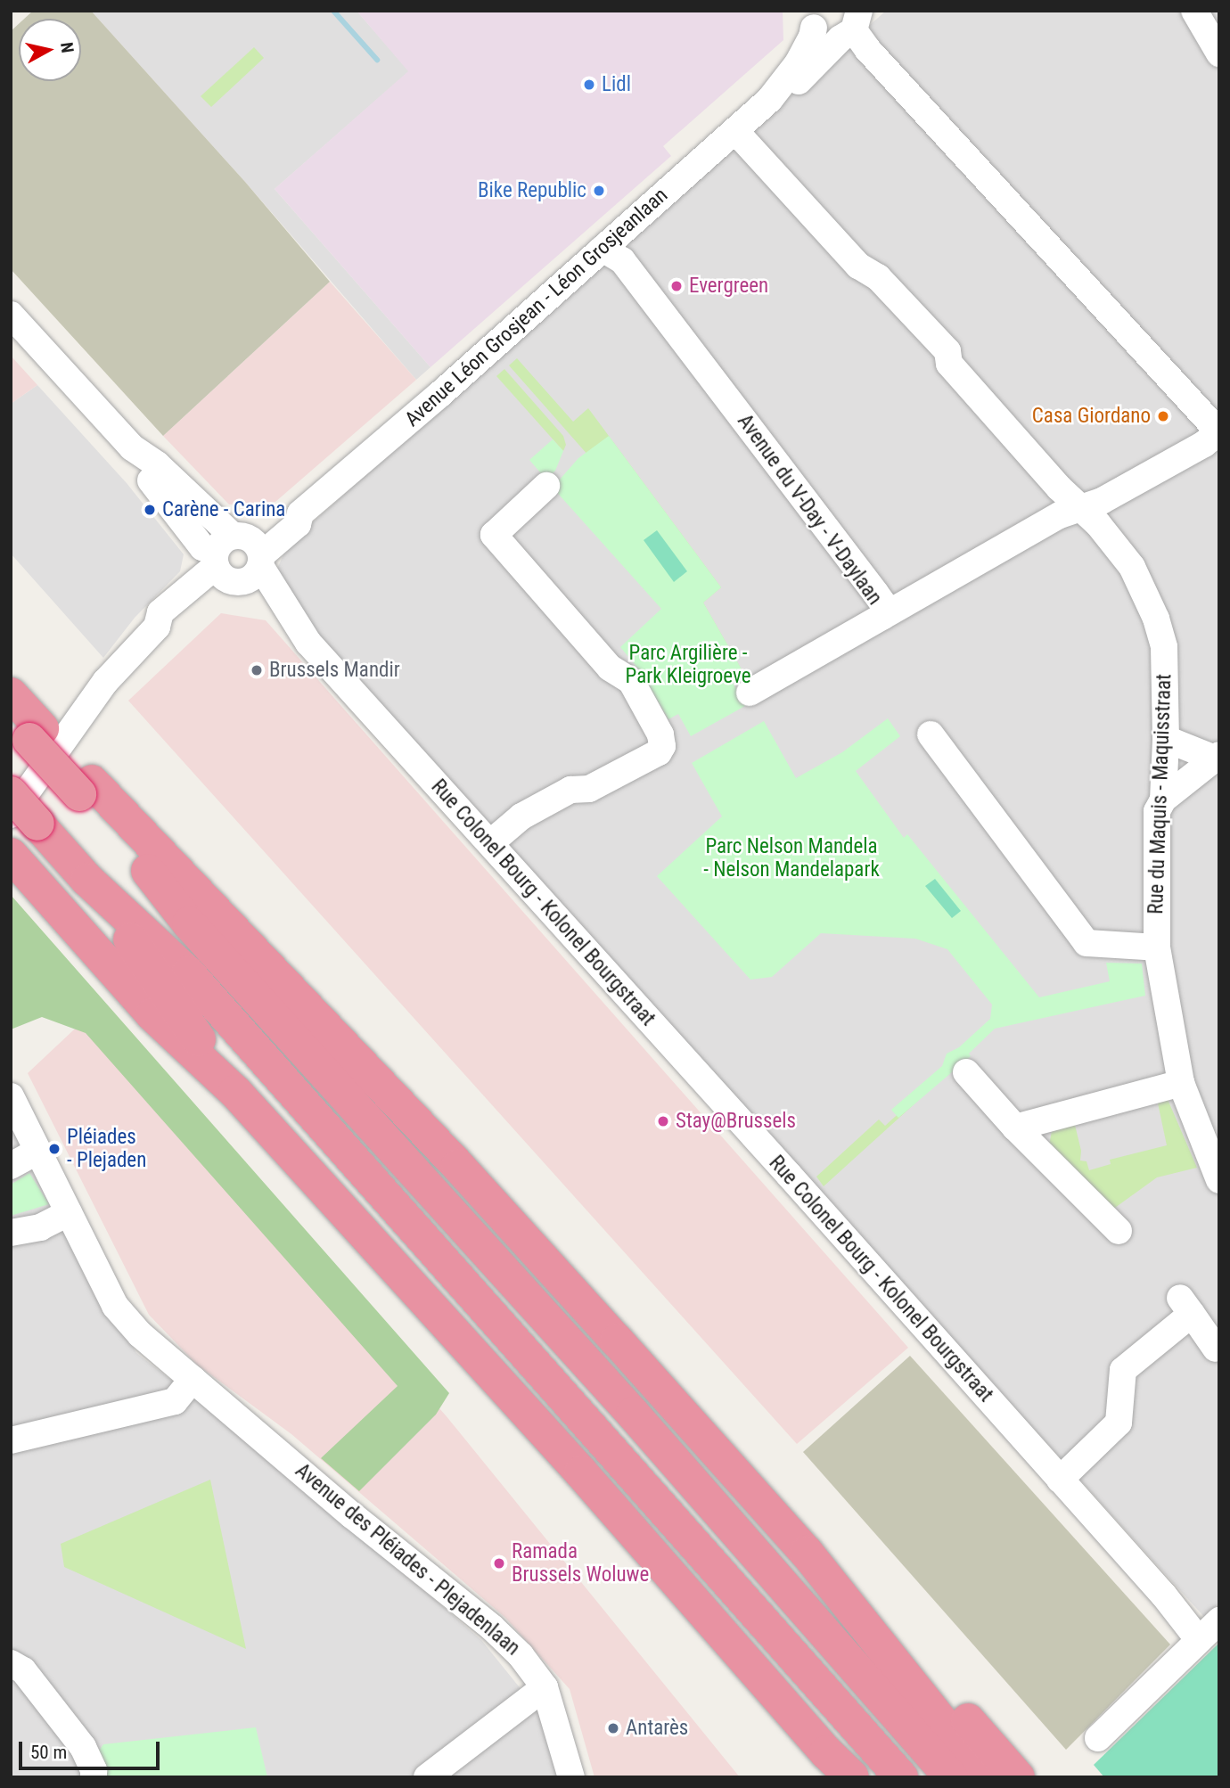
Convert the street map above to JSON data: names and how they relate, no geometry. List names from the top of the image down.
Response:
{
  "streets": {
    "street": [
      "Avenue Léon Grosjean - Léon Grosjeanlaan",
      "Avenue du V-Day - V-Daylaan",
      "Rue du Maquis - Maquisstraat",
      "Rue Colonel Bourg - Kolonel Bourgstraat",
      "Avenue des Pléiades - Plejadenlaan"
    ]
  },
  "crossings": [
    ["Avenue Léon Grosjean - Léon Grosjeanlaan", "Avenue du V-Day - V-Daylaan"],
    ["Avenue Léon Grosjean - Léon Grosjeanlaan", "Rue du Maquis - Maquisstraat"],
    ["Avenue Léon Grosjean - Léon Grosjeanlaan", "Rue Colonel Bourg - Kolonel Bourgstraat"]
  ],
  "parks": ["Parc Argilière - Park Kleigroeve", "Parc Nelson Mandela - Nelson Mandelapark"],
  "places": [
    "Lidl",
    "Bike Republic",
    "Evergreen",
    "Casa Giordano",
    "Carène - Carina",
    "Brussels Mandir",
    "Stay@Brussels",
    "Pléiades - Plejaden",
    "Ramada Brussels Woluwe",
    "Antarès"
  ],
  "scale_bar": "50 m",
  "north": "right"
}
